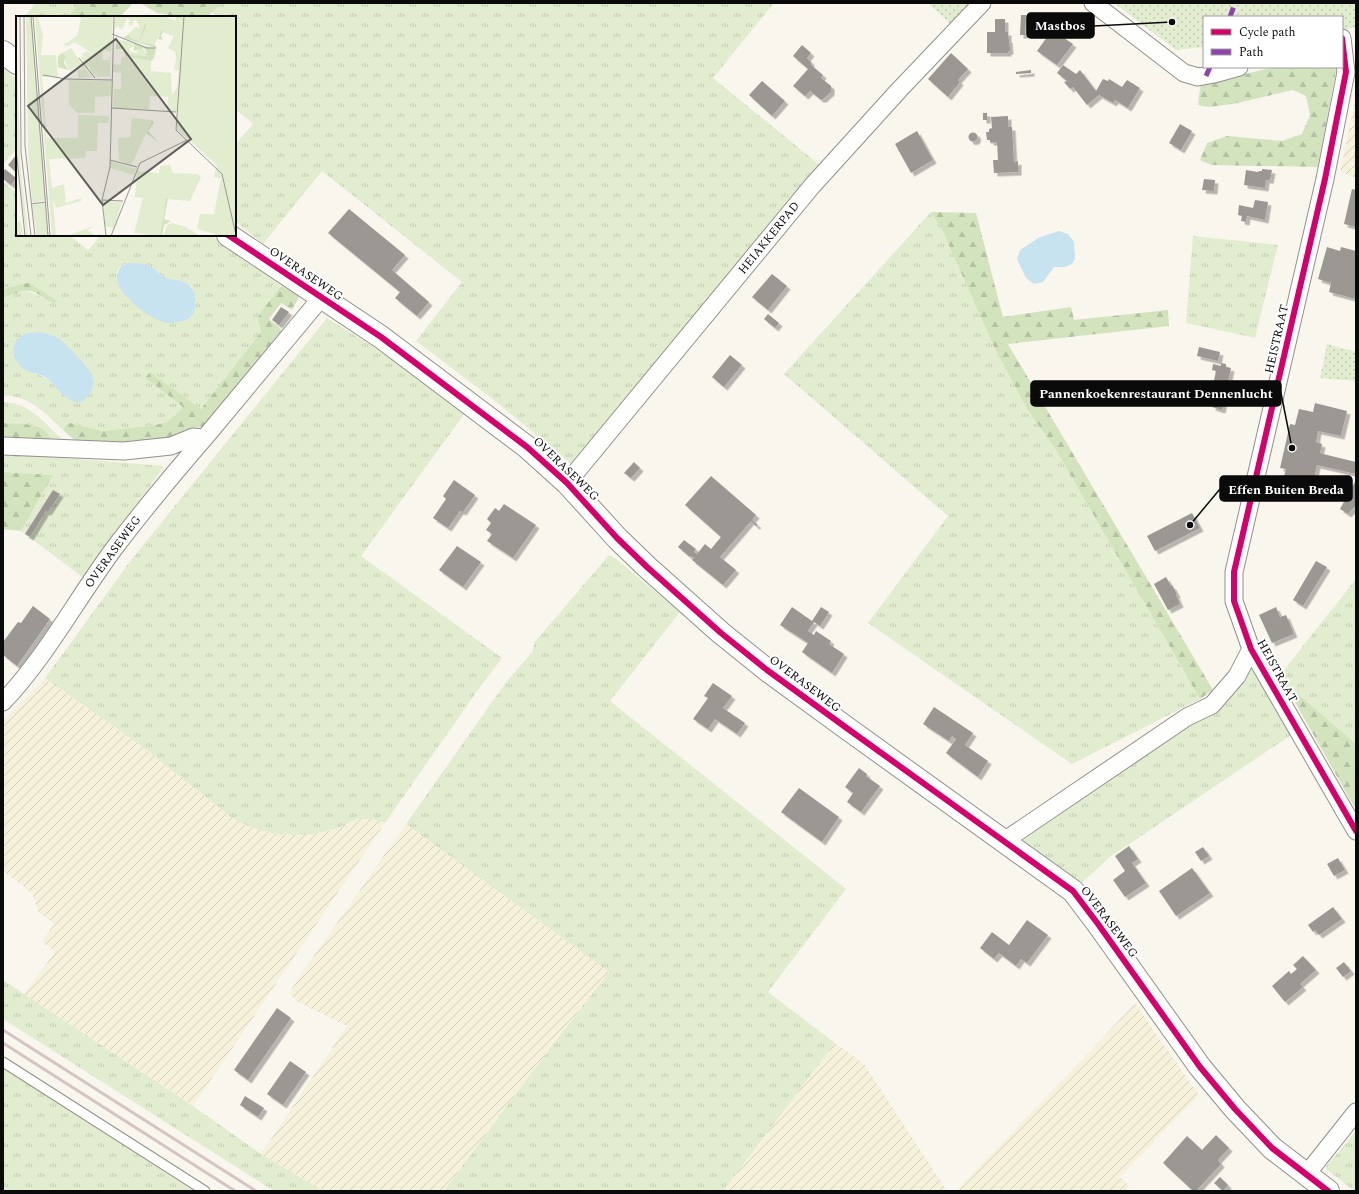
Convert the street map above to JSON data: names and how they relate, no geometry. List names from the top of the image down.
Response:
{
  "streets": {
    "street": ["HEIAKKERPAD", "OVERASEWEG", "HEISTRAAT"]
  },
  "crossings": [
    ["HEIAKKERPAD", "OVERASEWEG"],
    ["OVERASEWEG", "HEISTRAAT"]
  ],
  "places": ["Mastbos", "Pannenkoekenrestaurant Dennenlucht", "Effen Buiten Breda"],
  "legend": ["Cycle path", "Path"]
}
